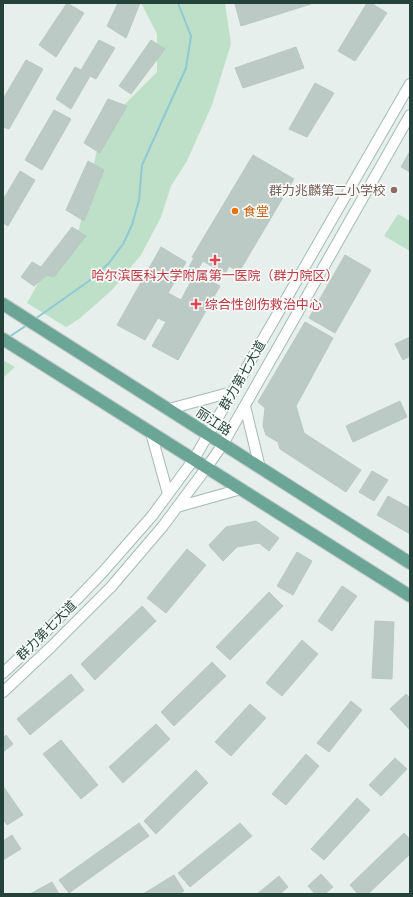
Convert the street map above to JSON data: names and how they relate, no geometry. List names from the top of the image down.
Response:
{
  "streets": {
    "main road": ["群力第七大道", "丽江路"]
  },
  "crossings": [
    ["群力第七大道", "丽江路"]
  ],
  "places": {
    "other": ["群力兆麟第二小学校", "食堂"],
    "health": ["哈尔滨医科大学附属第一医院（群力院区）", "综合性创伤救治中心"]
  }
}
